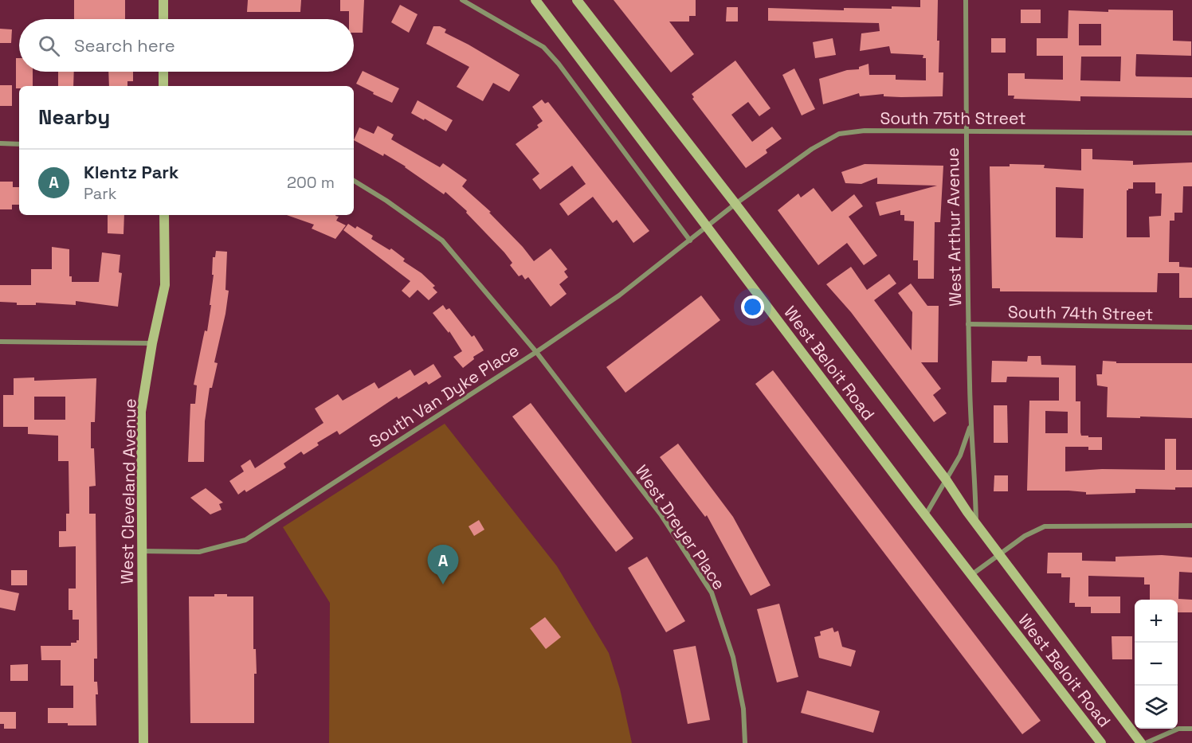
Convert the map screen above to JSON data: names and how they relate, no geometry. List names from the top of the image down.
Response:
{
  "streets": {
    "main road": ["West Beloit Road", "West Cleveland Avenue"],
    "street": [
      "South 75th Street",
      "West Arthur Avenue",
      "South 74th Street",
      "South Van Dyke Place",
      "West Dreyer Place"
    ]
  },
  "crossings": [
    ["South 75th Street", "West Arthur Avenue"],
    ["South 75th Street", "West Beloit Road"],
    ["South 75th Street", "South Van Dyke Place"],
    ["West Arthur Avenue", "South 74th Street"],
    ["West Arthur Avenue", "West Beloit Road"],
    ["West Beloit Road", "South Van Dyke Place"],
    ["South Van Dyke Place", "West Cleveland Avenue"],
    ["South Van Dyke Place", "West Dreyer Place"]
  ],
  "page": {
    "search": "Search here",
    "heading": "Nearby",
    "list": [
      {
        "mark": "A",
        "name": "Klentz Park",
        "note": "Park",
        "value": "200 m"
      }
    ],
    "pins": "A",
    "map_buttons": ["+", "−"]
  }
}
